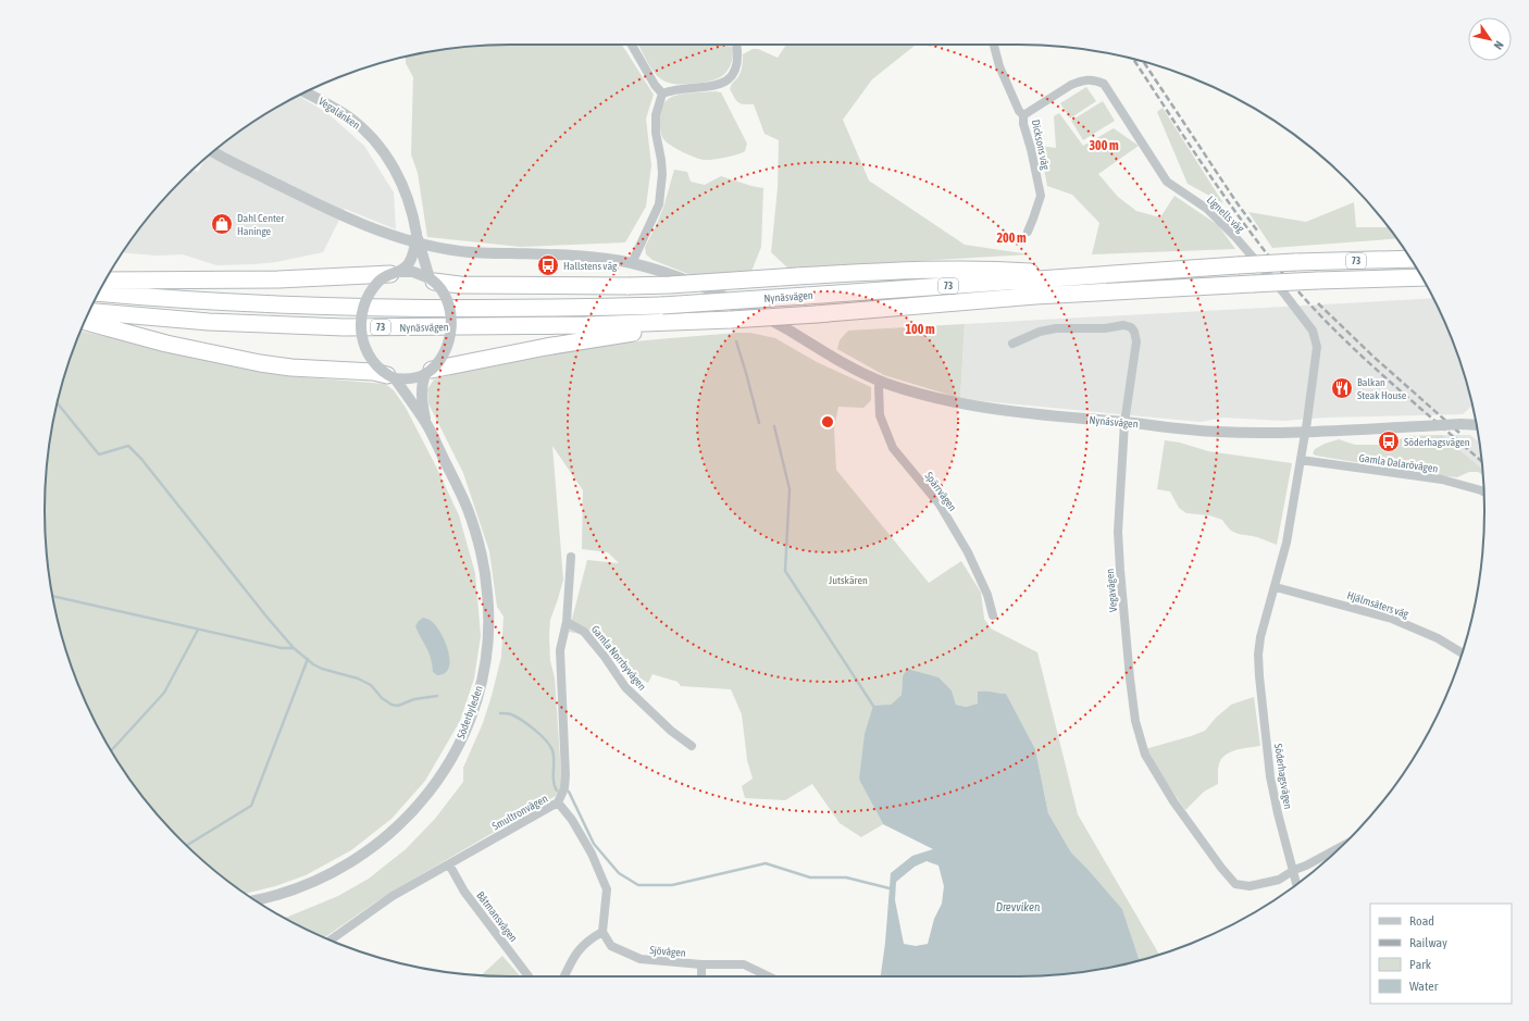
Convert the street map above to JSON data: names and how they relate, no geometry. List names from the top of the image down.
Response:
{
  "streets": {
    "highway": ["73", "Nynäsvägen"],
    "street": [
      "Vegalänken",
      "Dicksons väg",
      "Lignells väg",
      "Gamla Dalarövägen",
      "Spärrvägen",
      "Vegavägen",
      "Hjälmsäters väg",
      "Gamla Norrbyvägen",
      "Söderbyleden",
      "Söderhagsvägen",
      "Smultronvägen",
      "Båtmansvägen",
      "Sjövägen"
    ]
  },
  "crossings": [
    ["Vegalänken", "Söderbyleden"],
    ["Dicksons väg", "Lignells väg"],
    ["Lignells väg", "Nynäsvägen"],
    ["Lignells väg", "Söderhagsvägen"],
    ["Nynäsvägen", "Spärrvägen"],
    ["Nynäsvägen", "Vegavägen"],
    ["Nynäsvägen", "Söderhagsvägen"],
    ["Gamla Dalarövägen", "Söderhagsvägen"],
    ["Vegavägen", "Söderhagsvägen"],
    ["Hjälmsäters väg", "Söderhagsvägen"],
    ["Gamla Norrbyvägen", "Smultronvägen"],
    ["Smultronvägen", "Båtmansvägen"]
  ],
  "water": ["Drevviken"],
  "parks": ["Jutskären"],
  "places": {
    "shop": ["Dahl Center Haninge"],
    "bus stop": ["Hallstens väg", "Söderhagsvägen"],
    "restaurant": ["Balkan Steak House"]
  },
  "legend": [
    "Road",
    "Railway",
    "Park",
    "Water"
  ],
  "north": "bottom right",
  "rings": ["300 m", "200 m", "100 m"]
}
